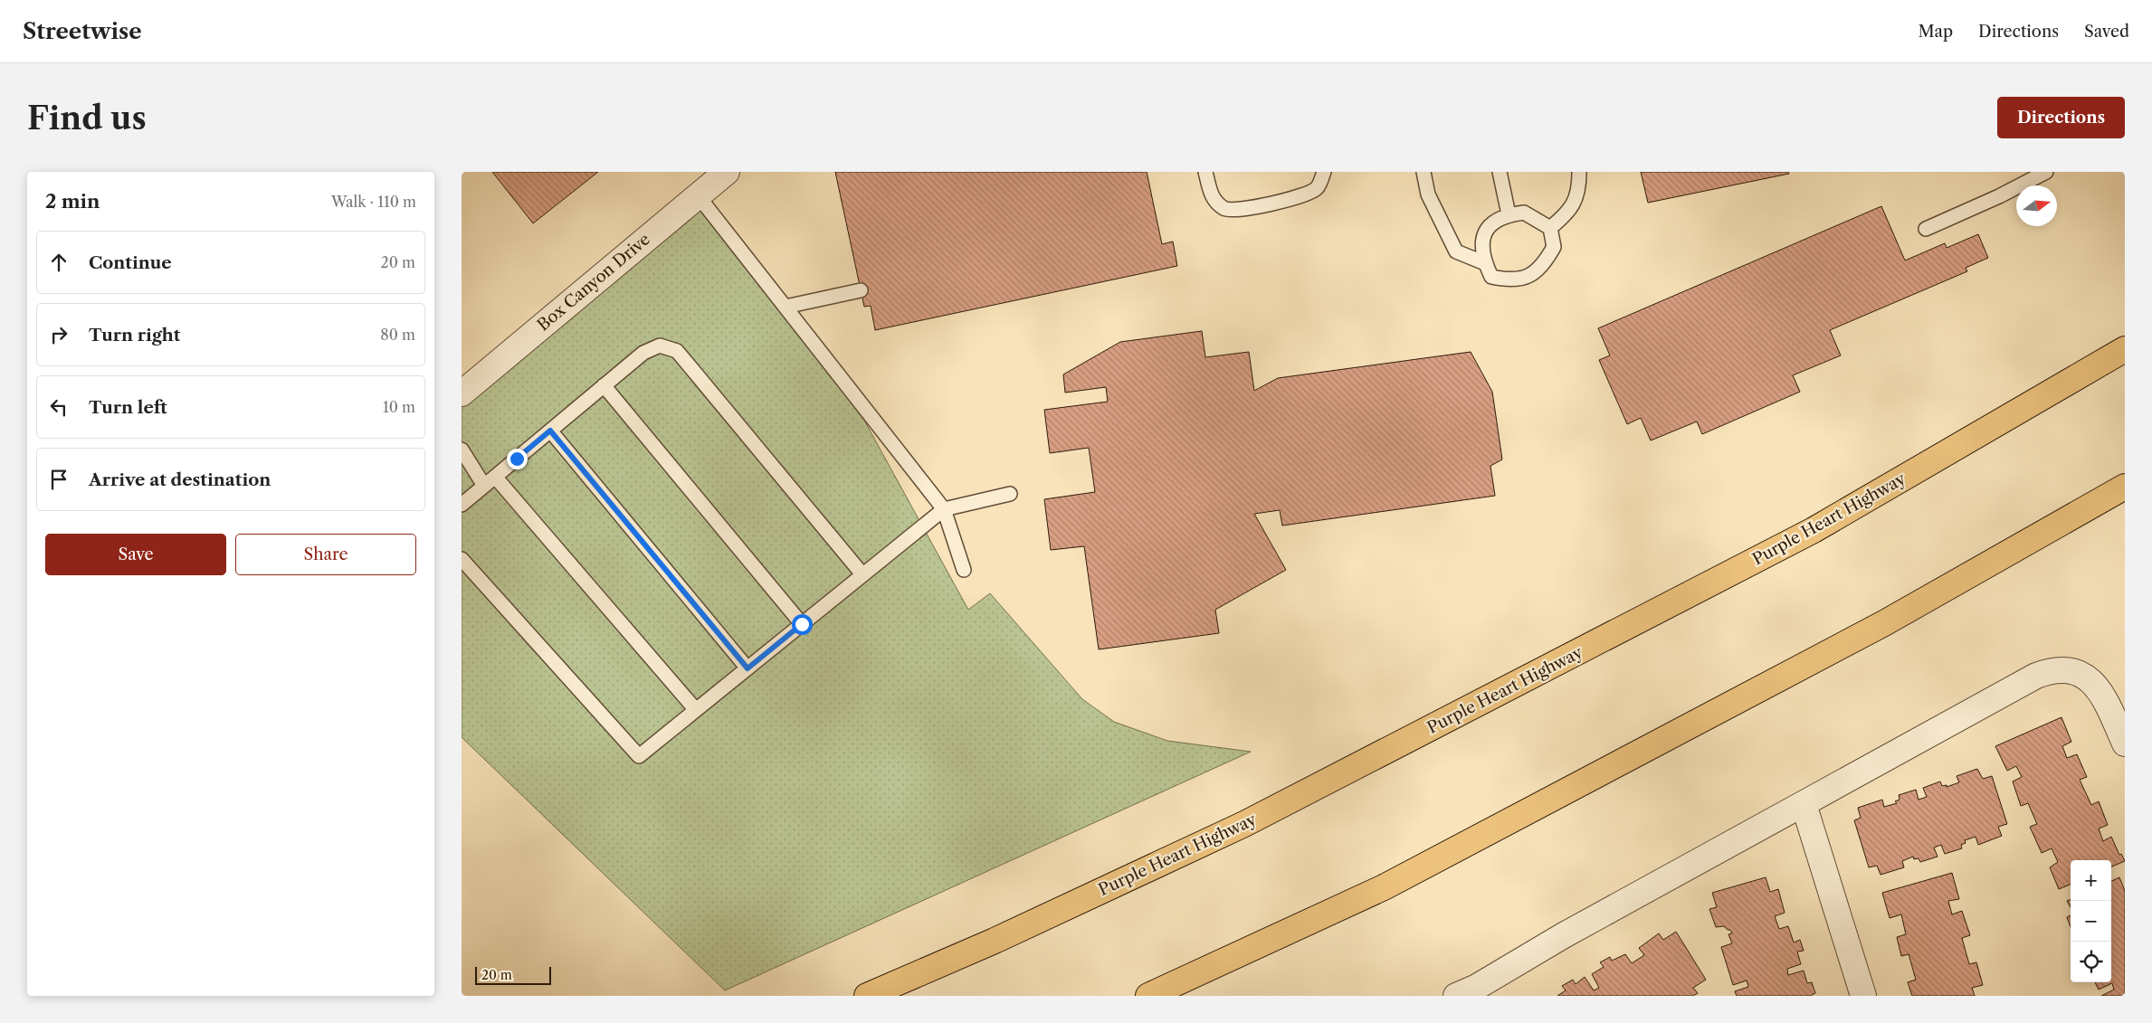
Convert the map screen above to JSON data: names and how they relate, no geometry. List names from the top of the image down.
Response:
{
  "streets": {
    "highway": ["Purple Heart Highway"],
    "street": ["Box Canyon Drive"]
  },
  "scale_bar": "20 m",
  "north": "right",
  "page": {
    "header": "Streetwise",
    "nav": ["Map", "Directions", "Saved"],
    "buttons": [
      "Directions",
      ["Save", "Share"]
    ],
    "title": "Find us",
    "heading": ["2 min", "Walk · 110 m"],
    "list": [
      ["Continue", "20 m"],
      ["Turn right", "80 m"],
      ["Turn left", "10 m"],
      "Arrive at destination"
    ],
    "map_buttons": ["+", "−"],
    "scale": "20 m"
  }
}
